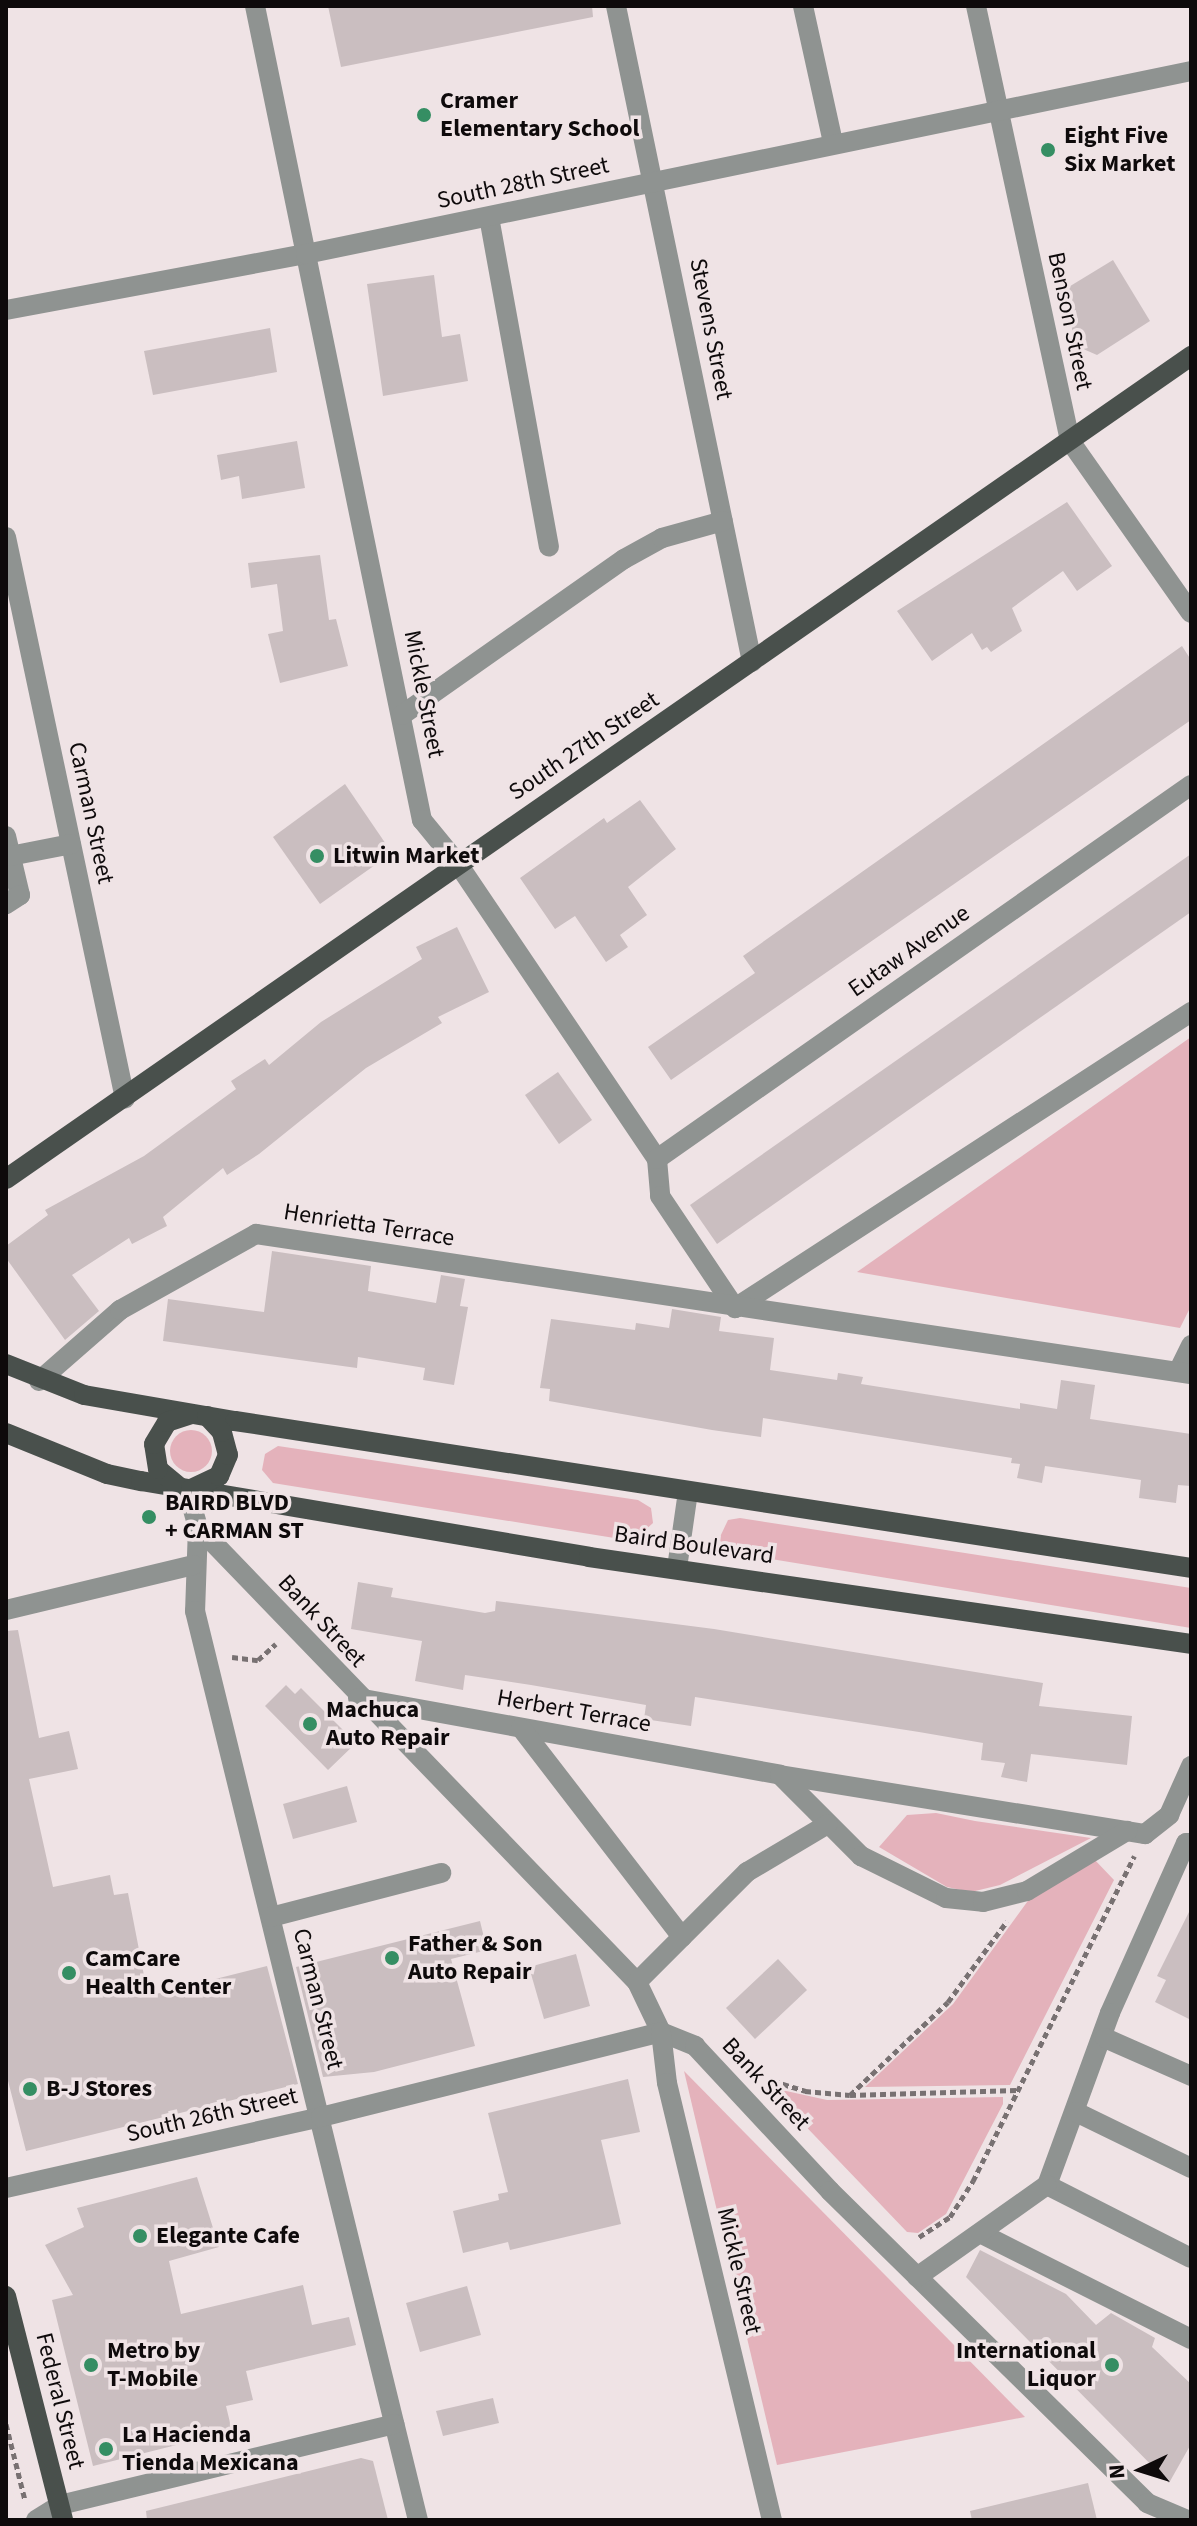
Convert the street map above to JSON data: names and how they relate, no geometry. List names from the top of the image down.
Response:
{
  "streets": {
    "main road": ["South 27th Street", "Baird Boulevard", "Federal Street"],
    "street": [
      "South 28th Street",
      "Benson Street",
      "Stevens Street",
      "Mickle Street",
      "Carman Street",
      "Eutaw Avenue",
      "Henrietta Terrace",
      "Bank Street",
      "Herbert Terrace",
      "South 26th Street"
    ]
  },
  "crossings": [
    ["South 28th Street", "Benson Street"],
    ["South 28th Street", "Stevens Street"],
    ["South 28th Street", "Mickle Street"],
    ["Benson Street", "South 27th Street"],
    ["Stevens Street", "South 27th Street"],
    ["Mickle Street", "South 27th Street"],
    ["Mickle Street", "Eutaw Avenue"],
    ["Mickle Street", "Henrietta Terrace"],
    ["Mickle Street", "Bank Street"],
    ["Mickle Street", "South 26th Street"],
    ["South 27th Street", "Carman Street"],
    ["Carman Street", "Baird Boulevard"],
    ["Carman Street", "Bank Street"],
    ["Carman Street", "South 26th Street"],
    ["Bank Street", "Herbert Terrace"],
    ["Bank Street", "South 26th Street"]
  ],
  "places": [
    "Cramer Elementary School",
    "Eight Five Six Market",
    "Litwin Market",
    "BAIRD BLVD + CARMAN ST",
    "Machuca Auto Repair",
    "Father & Son Auto Repair",
    "CamCare Health Center",
    "B-J Stores",
    "Elegante Cafe",
    "Metro by T-Mobile",
    "International Liquor",
    "La Hacienda Tienda Mexicana"
  ],
  "north": "left"
}
